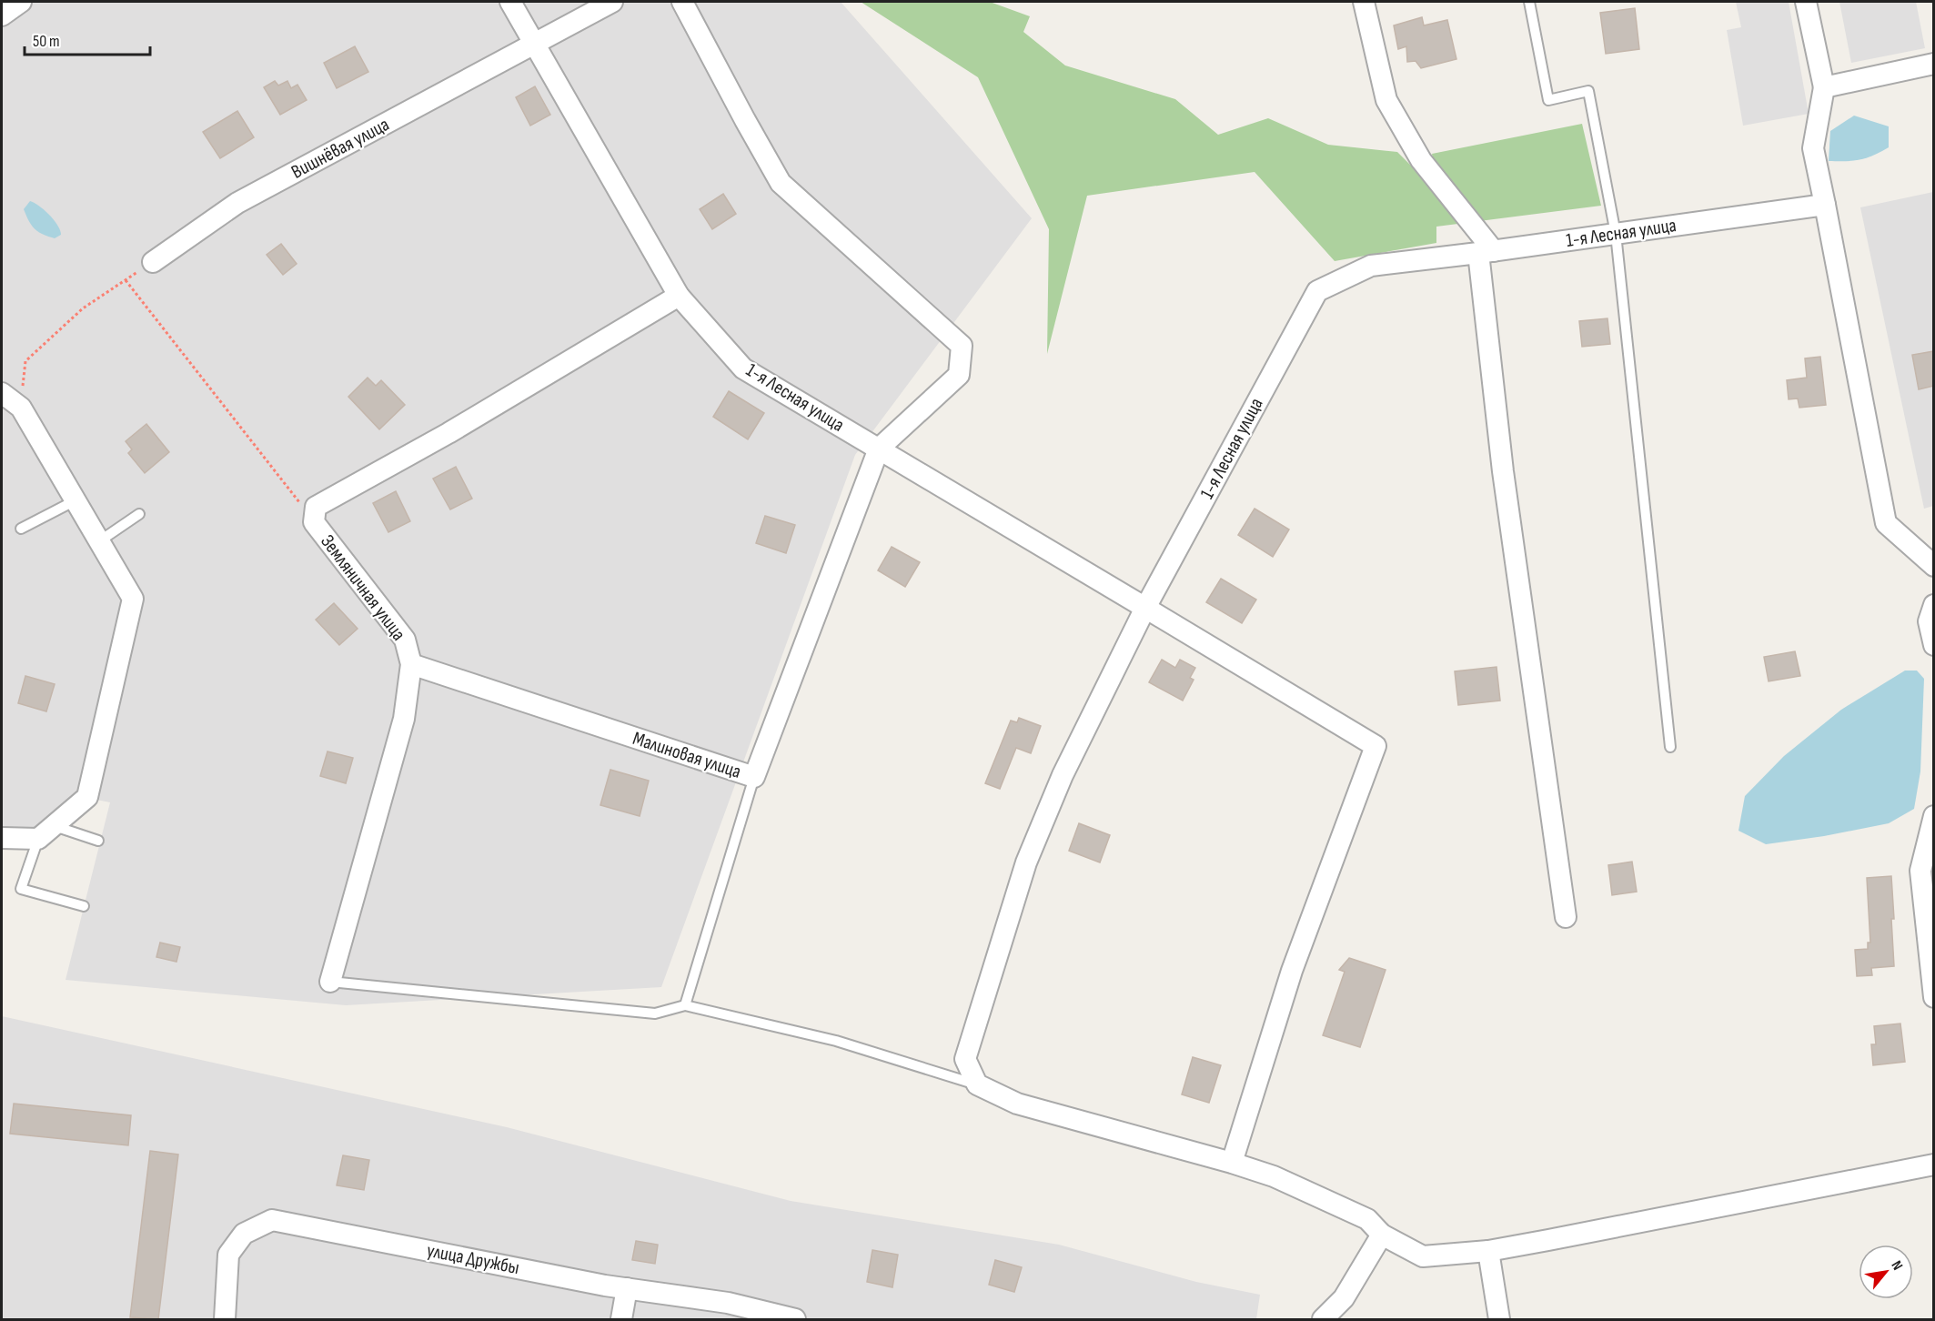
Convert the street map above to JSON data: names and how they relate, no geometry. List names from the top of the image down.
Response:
{
  "streets": {
    "street": [
      "Вишнёвая улица",
      "1-я Лесная улица",
      "Земляничная улица",
      "Малиновая улица",
      "улица Дружбы"
    ]
  },
  "crossings": [
    ["Вишнёвая улица", "1-я Лесная улица"],
    ["1-я Лесная улица", "Земляничная улица"],
    ["1-я Лесная улица", "Малиновая улица"],
    ["Земляничная улица", "Малиновая улица"]
  ],
  "scale_bar": "50 m",
  "north": "top right"
}
